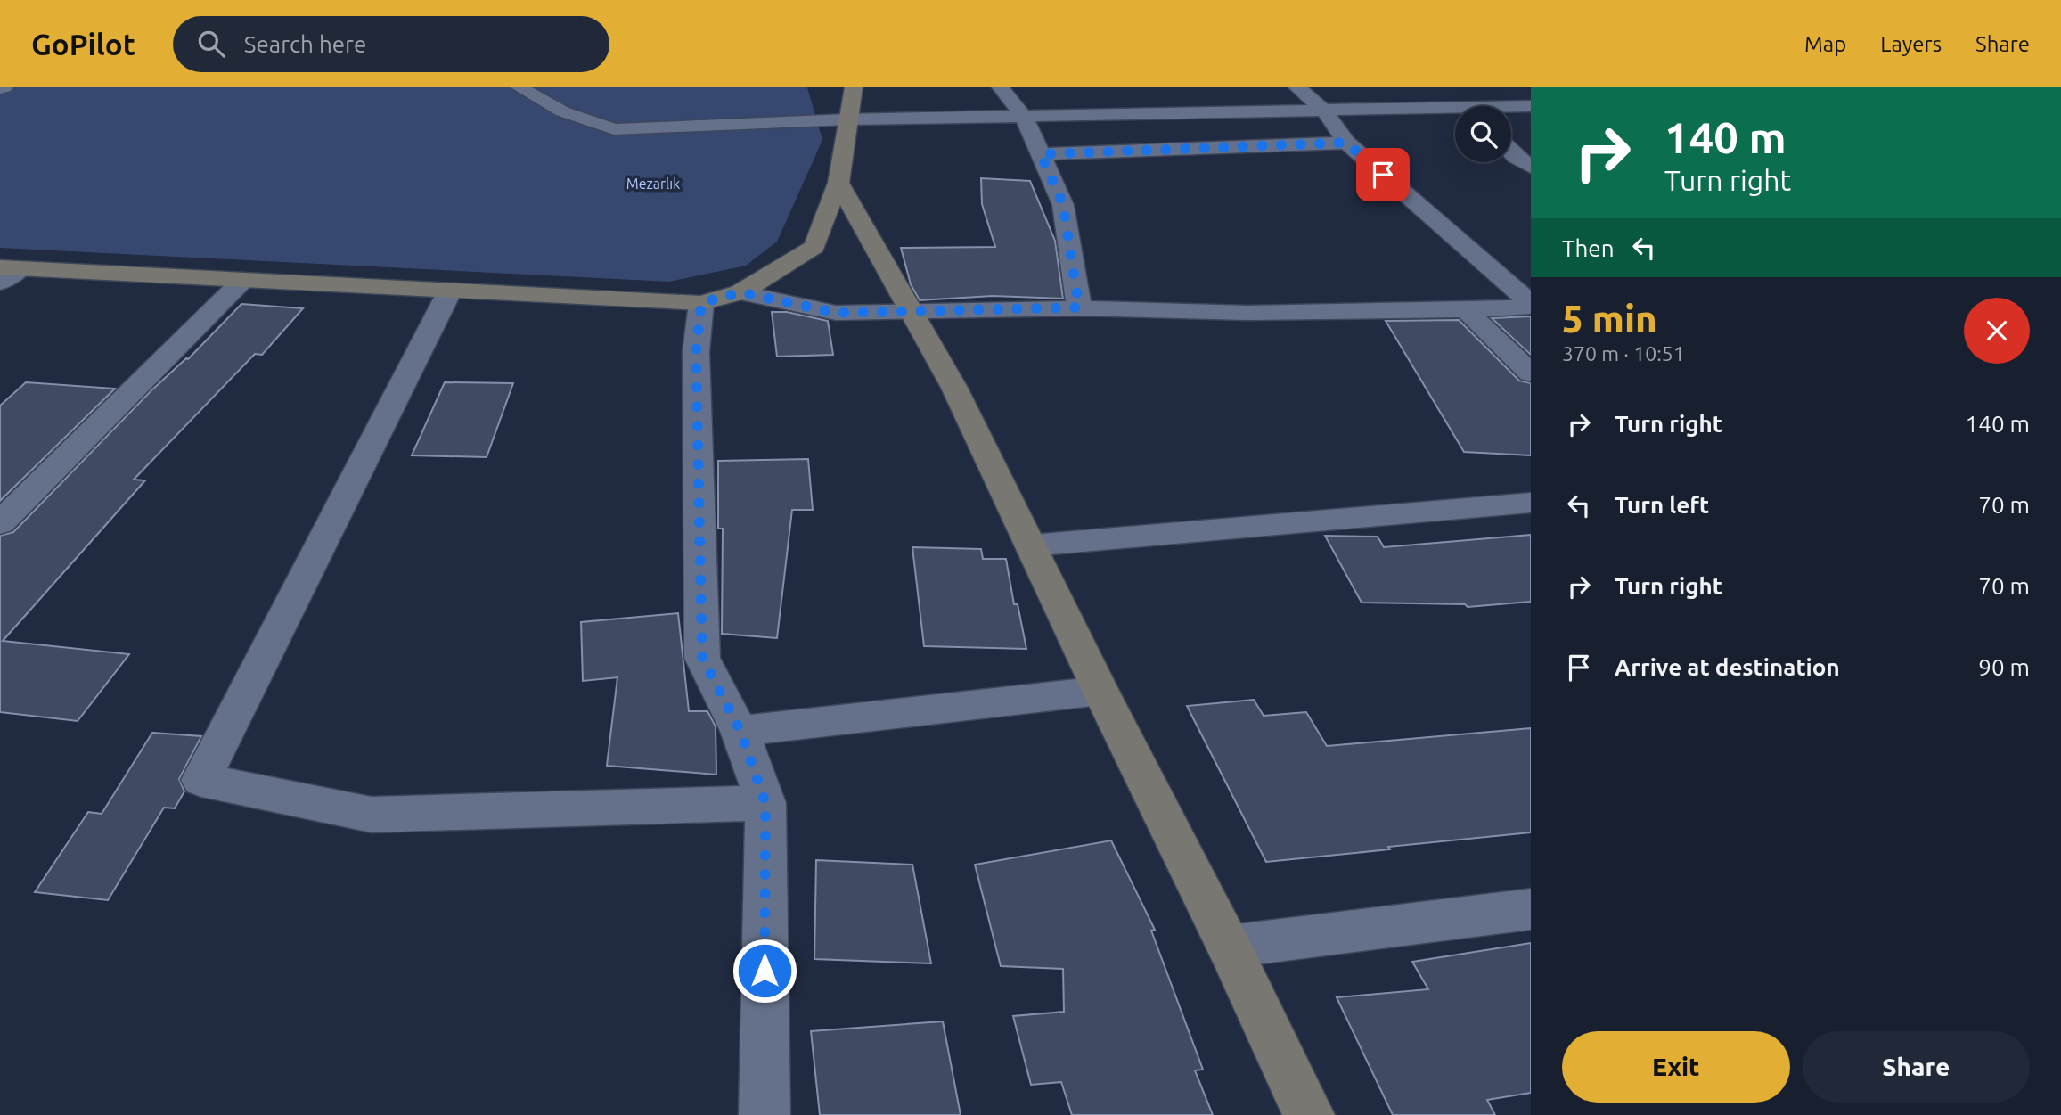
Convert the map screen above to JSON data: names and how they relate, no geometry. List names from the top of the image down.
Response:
{
  "parks": ["Mezarlık"],
  "page": {
    "header": "GoPilot",
    "search": "Search here",
    "nav": ["Map", "Layers", "Share"],
    "turn": ["140 m", "Turn right"],
    "then": "Then",
    "heading": ["5 min", "370 m · 10:51"],
    "list": [
      {
        "name": "Turn right",
        "value": "140 m"
      },
      {
        "name": "Turn left",
        "value": "70 m"
      },
      {
        "name": "Turn right",
        "value": "70 m"
      },
      {
        "name": "Arrive at destination",
        "value": "90 m"
      }
    ],
    "buttons": ["Exit", "Share"]
  }
}
